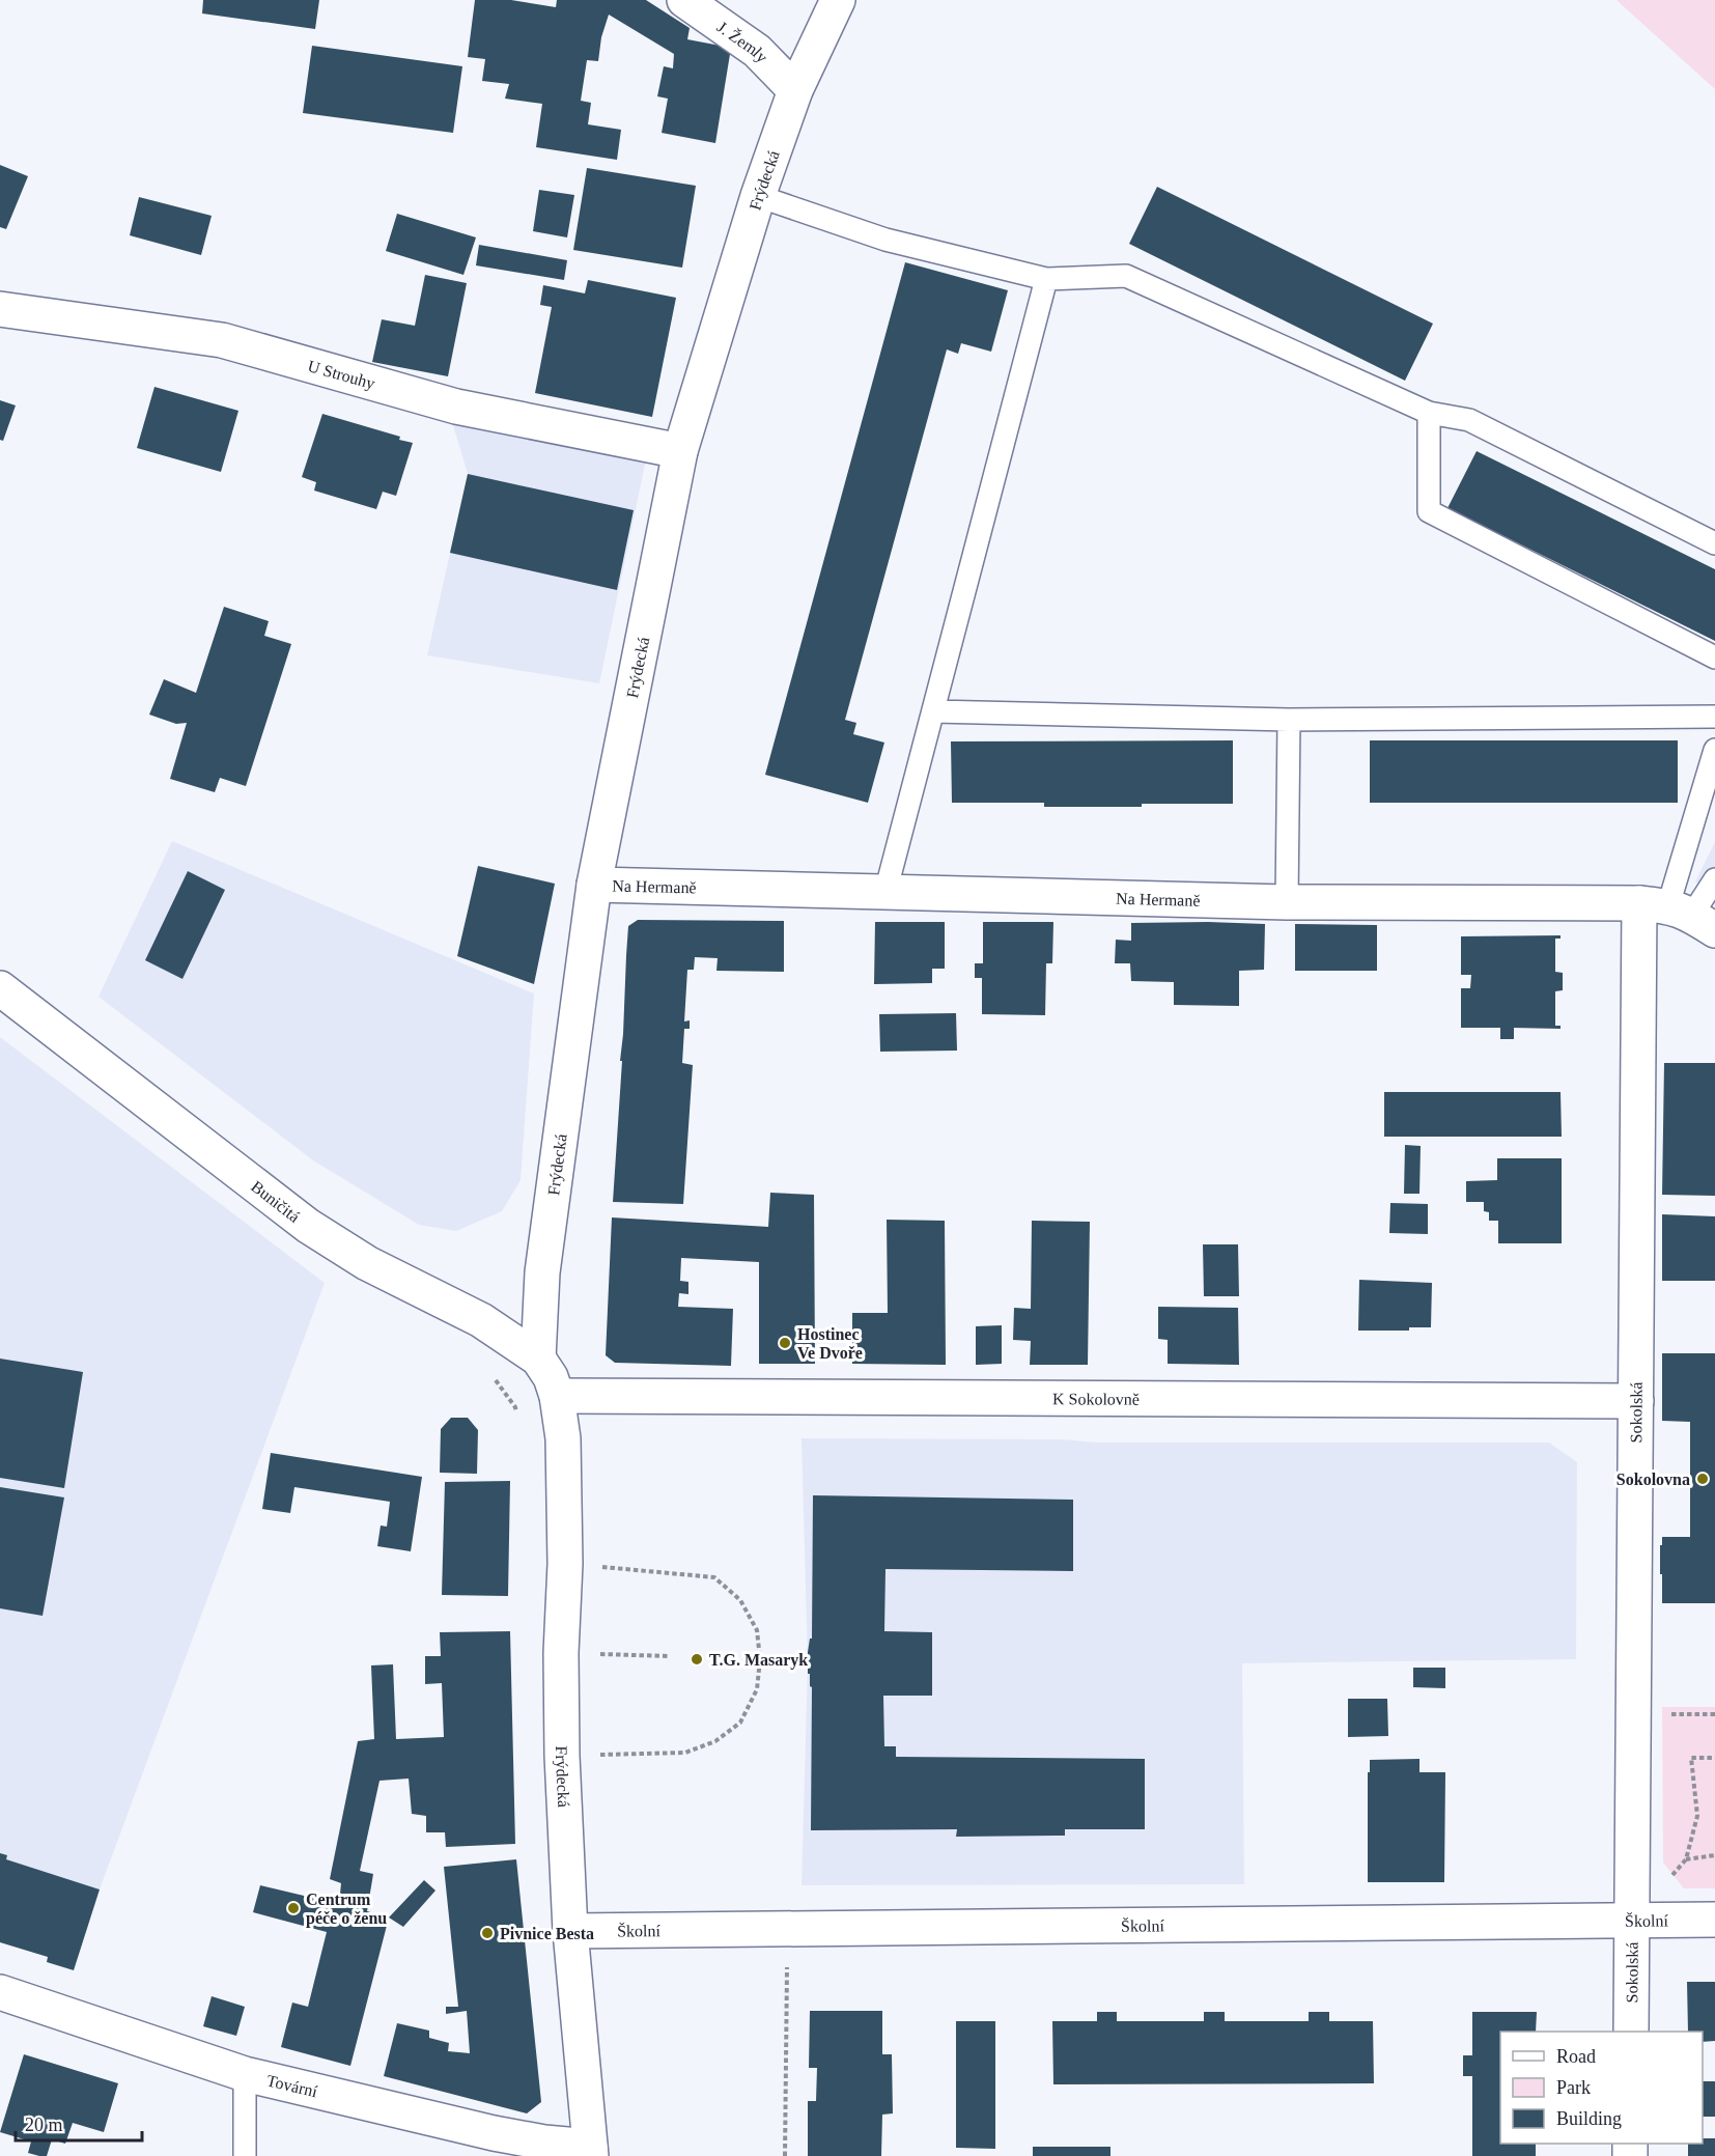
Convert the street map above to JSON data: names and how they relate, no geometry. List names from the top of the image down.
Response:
{
  "streets": {
    "street": [
      "J. Žemly",
      "Frýdecká",
      "U Strouhy",
      "Na Hermaně",
      "Buničitá",
      "K Sokolovně",
      "Sokolská",
      "Školní",
      "Tovární"
    ]
  },
  "crossings": [
    ["J. Žemly", "Frýdecká"],
    ["Frýdecká", "U Strouhy"],
    ["Frýdecká", "Na Hermaně"],
    ["Frýdecká", "Buničitá"],
    ["Frýdecká", "K Sokolovně"],
    ["Frýdecká", "Školní"],
    ["Frýdecká", "Tovární"],
    ["Na Hermaně", "Sokolská"],
    ["Buničitá", "K Sokolovně"],
    ["K Sokolovně", "Sokolská"],
    ["Sokolská", "Školní"]
  ],
  "places": [
    "Hostinec Ve Dvoře",
    "Sokolovna",
    "T.G. Masaryk",
    "Centrum péče o ženu",
    "Pivnice Besta"
  ],
  "legend": ["Road", "Park", "Building"],
  "scale_bar": "20 m"
}
